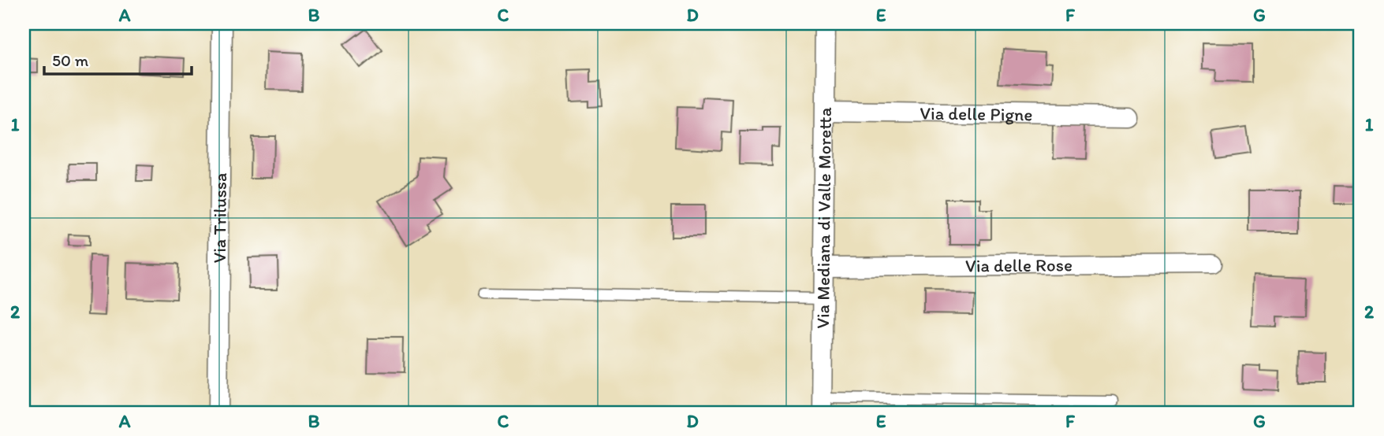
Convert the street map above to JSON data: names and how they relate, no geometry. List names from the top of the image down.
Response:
{
  "streets": {
    "street": [
      "Via delle Pigne",
      "Via Trilussa",
      "Via Mediana di Valle Moretta",
      "Via delle Rose"
    ]
  },
  "crossings": [
    ["Via delle Pigne", "Via Mediana di Valle Moretta"],
    ["Via Mediana di Valle Moretta", "Via delle Rose"]
  ],
  "scale_bar": "50 m",
  "grid": {
    "columns": [
      "A",
      "B",
      "C",
      "D",
      "E",
      "F",
      "G"
    ],
    "rows": ["1", "2"]
  }
}
